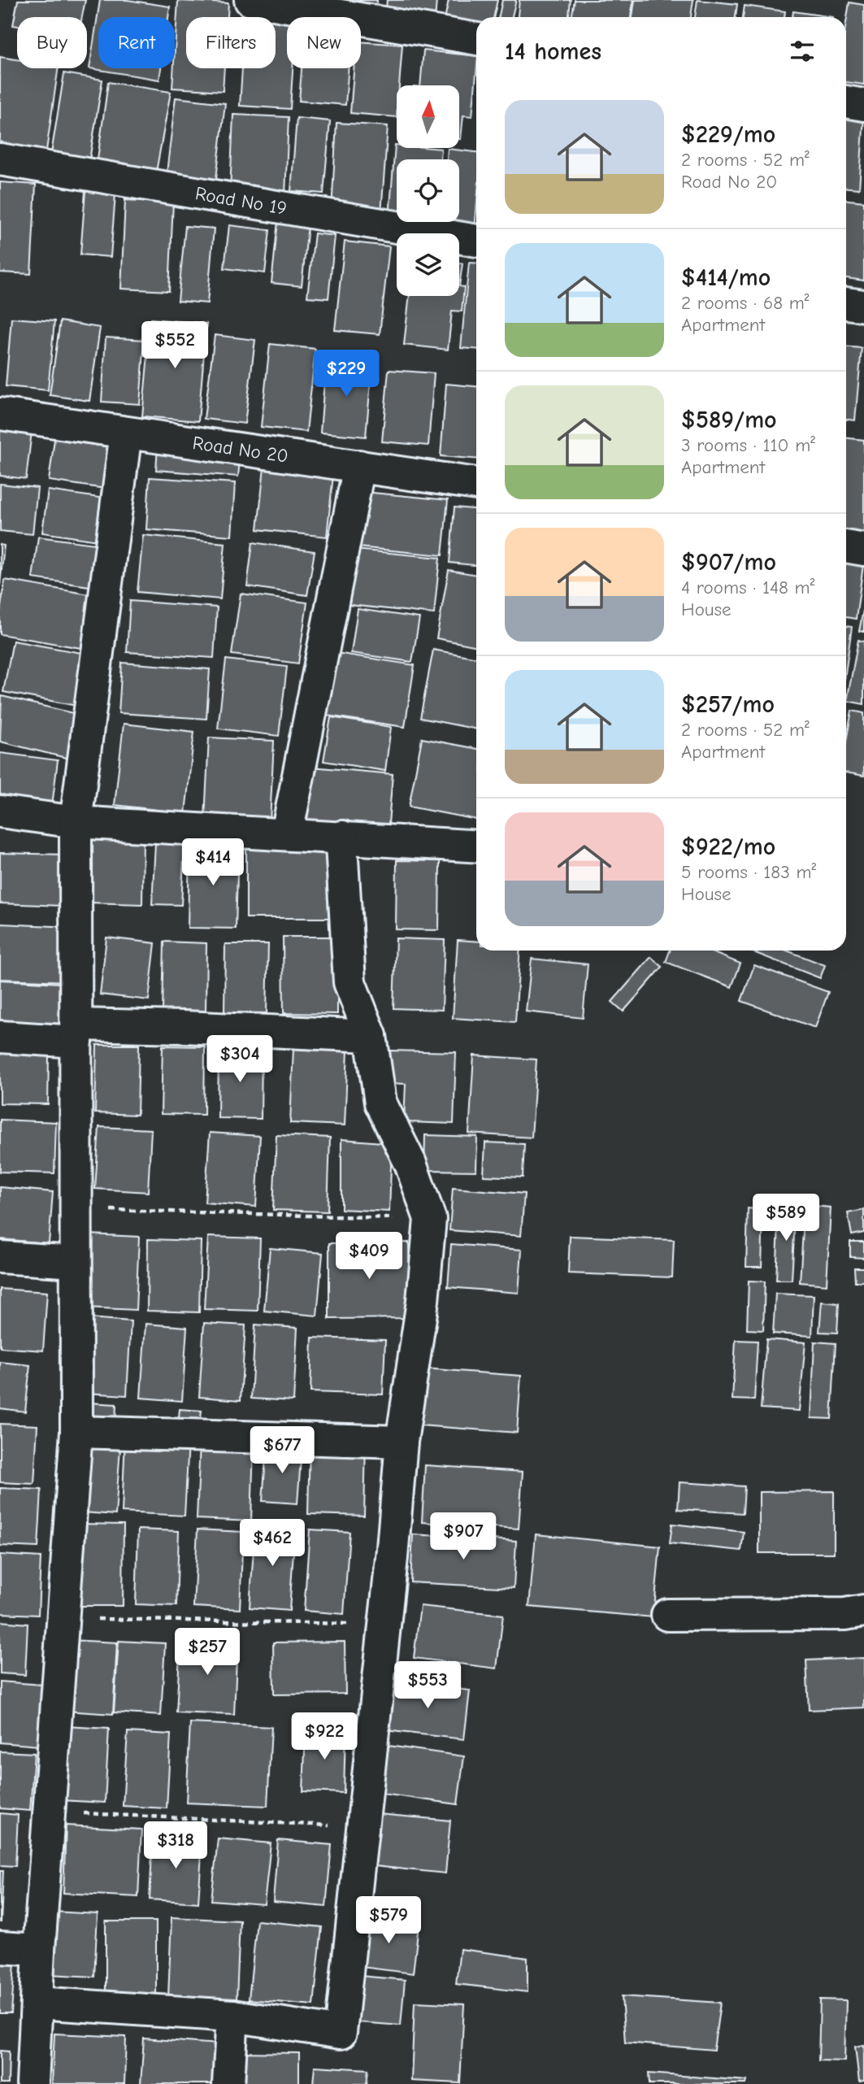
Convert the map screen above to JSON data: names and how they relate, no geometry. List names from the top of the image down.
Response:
{
  "streets": {
    "street": ["Road No 19", "Road No 20"]
  },
  "north": "top",
  "page": {
    "chip": [
      "Buy",
      "Rent",
      "Filters",
      "New"
    ],
    "heading": "14 homes",
    "list": [
      {
        "name": "$229/mo",
        "note": "2 rooms · 52 m² · Road No 20"
      },
      {
        "name": "$414/mo",
        "note": "2 rooms · 68 m² · Apartment"
      },
      {
        "name": "$589/mo",
        "note": "3 rooms · 110 m² · Apartment"
      },
      {
        "name": "$907/mo",
        "note": "4 rooms · 148 m² · House"
      },
      {
        "name": "$257/mo",
        "note": "2 rooms · 52 m² · Apartment"
      },
      {
        "name": "$922/mo",
        "note": "5 rooms · 183 m² · House"
      }
    ],
    "price": [
      "$552",
      "$229",
      "$414",
      "$304",
      "$589",
      "$409",
      "$677",
      "$907",
      "$462",
      "$257",
      "$553",
      "$922",
      "$318",
      "$579"
    ]
  }
}
